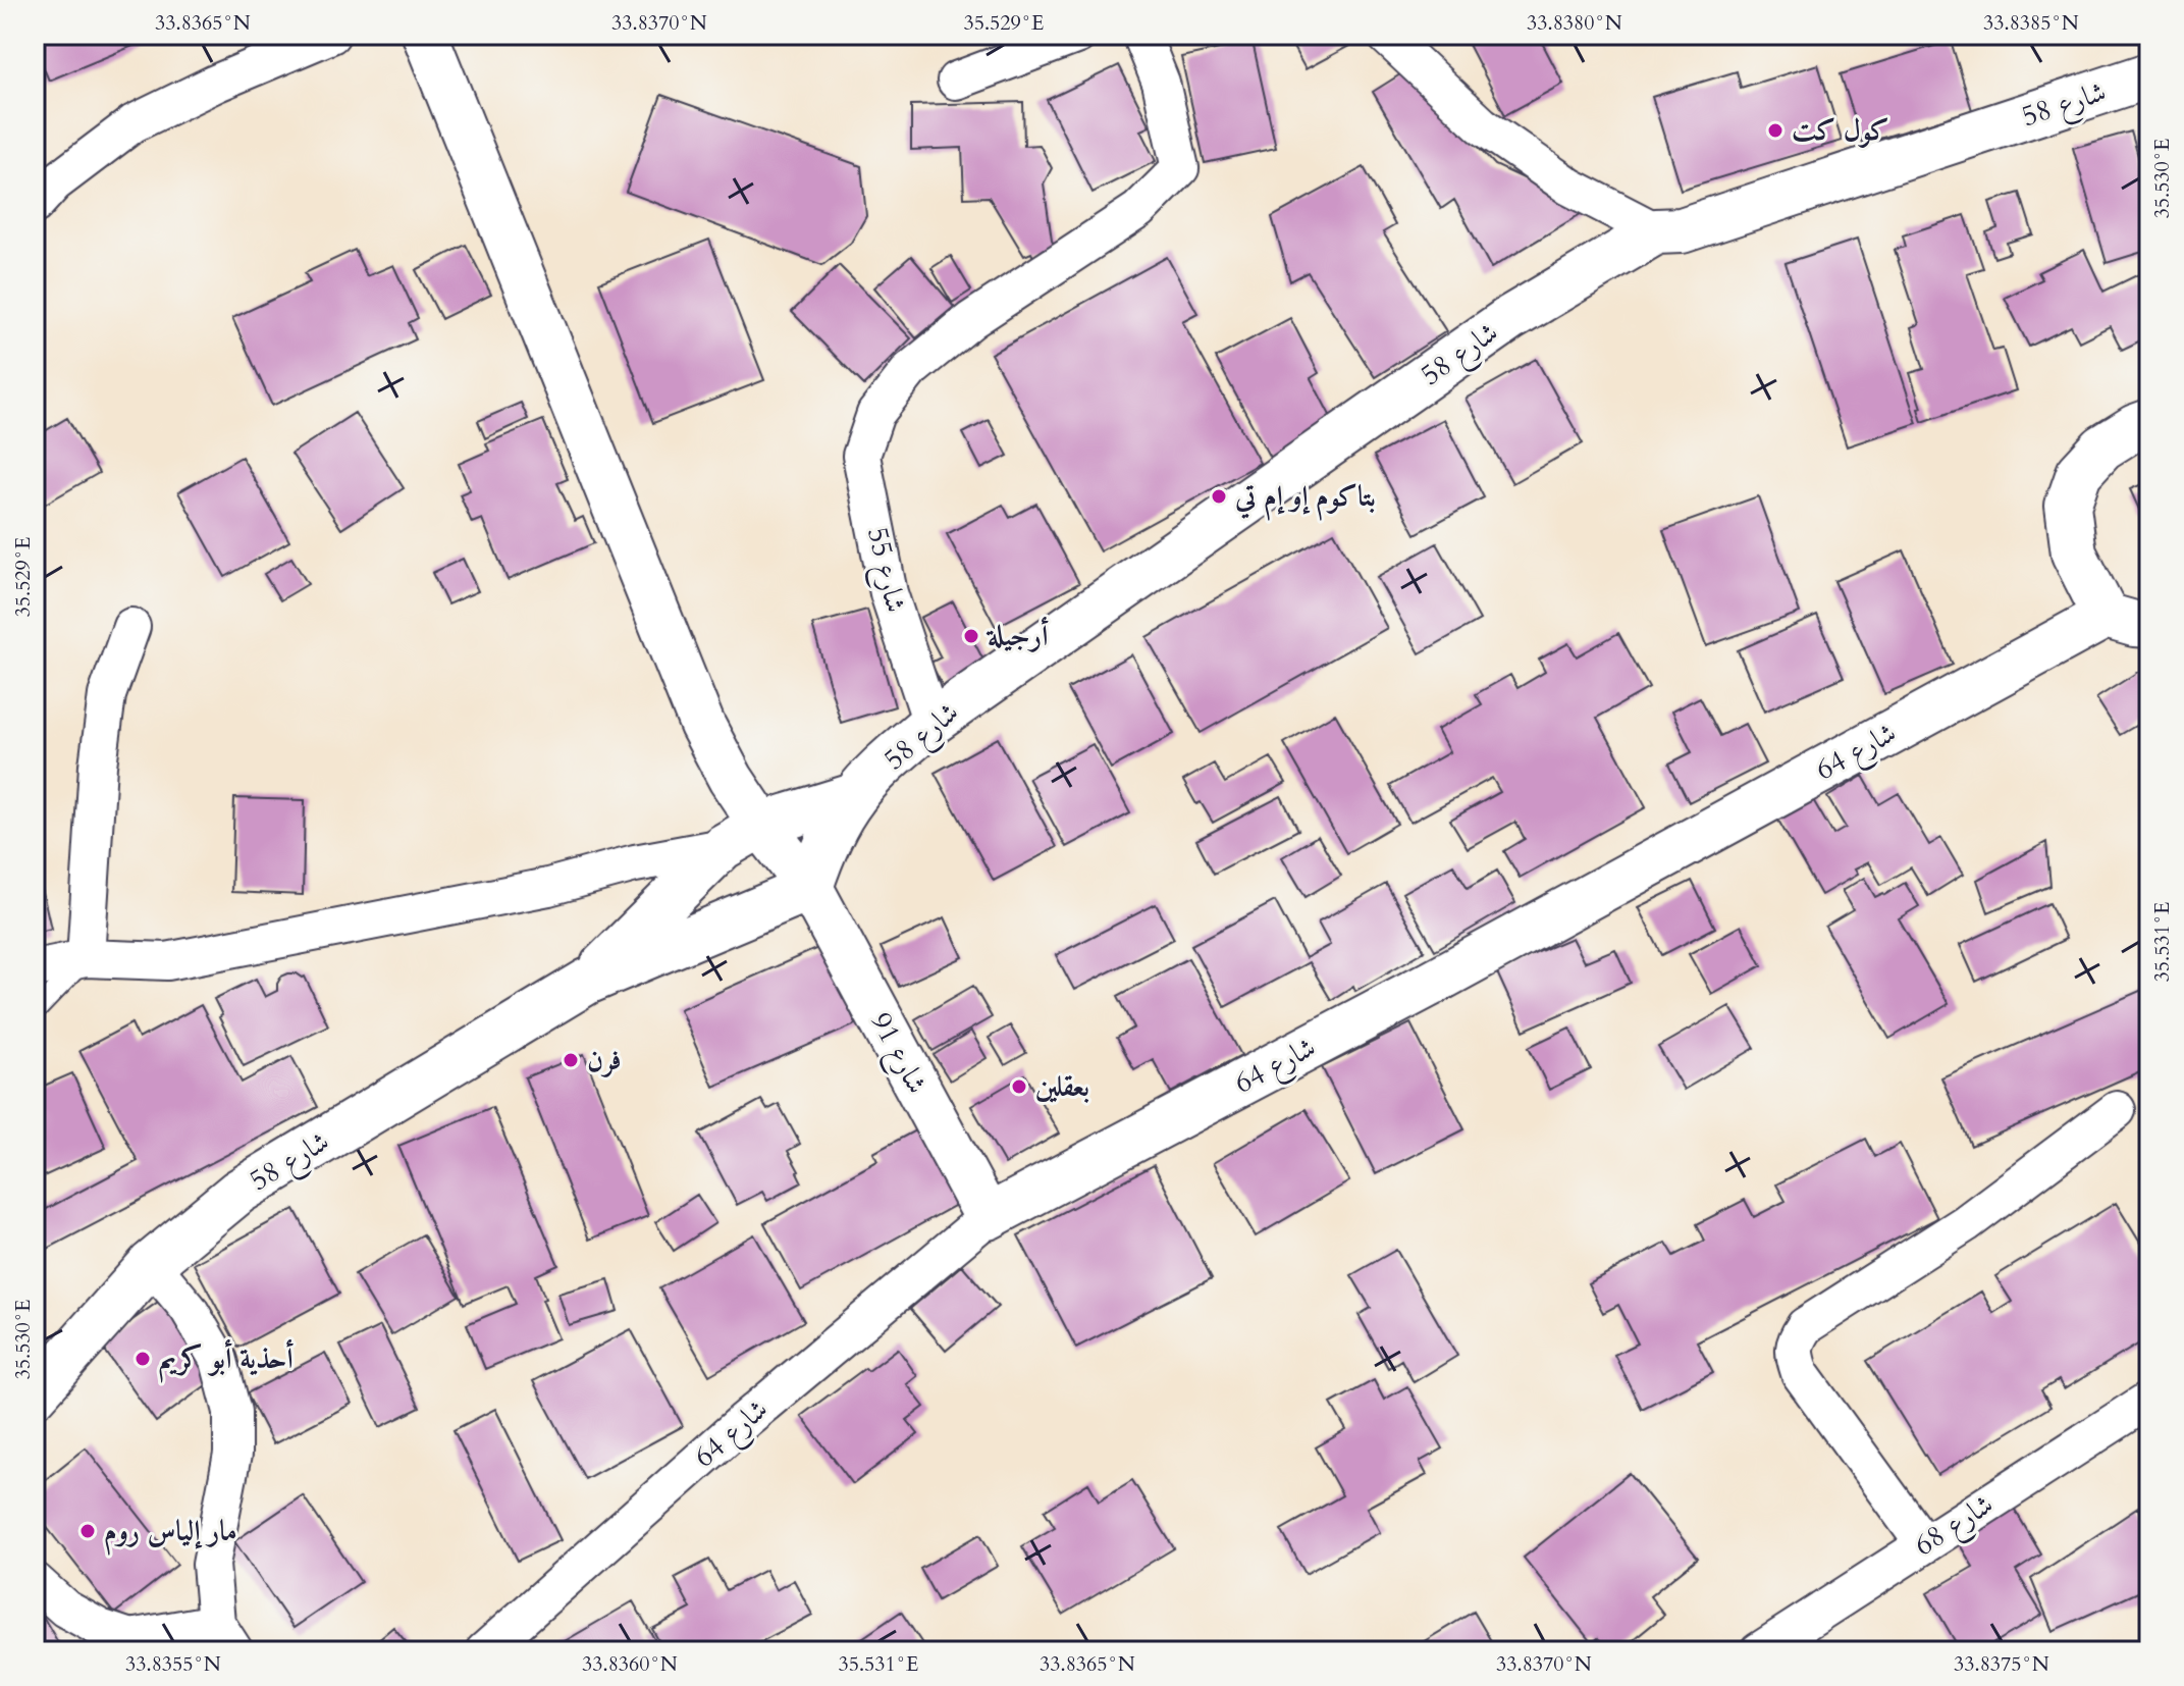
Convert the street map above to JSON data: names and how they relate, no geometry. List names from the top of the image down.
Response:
{
  "streets": {
    "street": [
      "شارع 58",
      "شارع 55",
      "شارع 64",
      "شارع 91",
      "شارع 68"
    ]
  },
  "crossings": [
    ["شارع 58", "شارع 55"],
    ["شارع 58", "شارع 91"],
    ["شارع 64", "شارع 91"]
  ],
  "places": [
    "كول كت",
    "بتاكوم إو إم تي",
    "أرجيلة",
    "فرن",
    "بعقلين",
    "أحذية أبو كريم",
    "مار إلياس روم"
  ],
  "coordinates": [
    "33.8365°N",
    "33.8370°N",
    "35.529°E",
    "33.8380°N",
    "33.8385°N",
    "35.530°E",
    "35.531°E",
    "33.8355°N",
    "33.8360°N",
    "33.8375°N"
  ]
}
